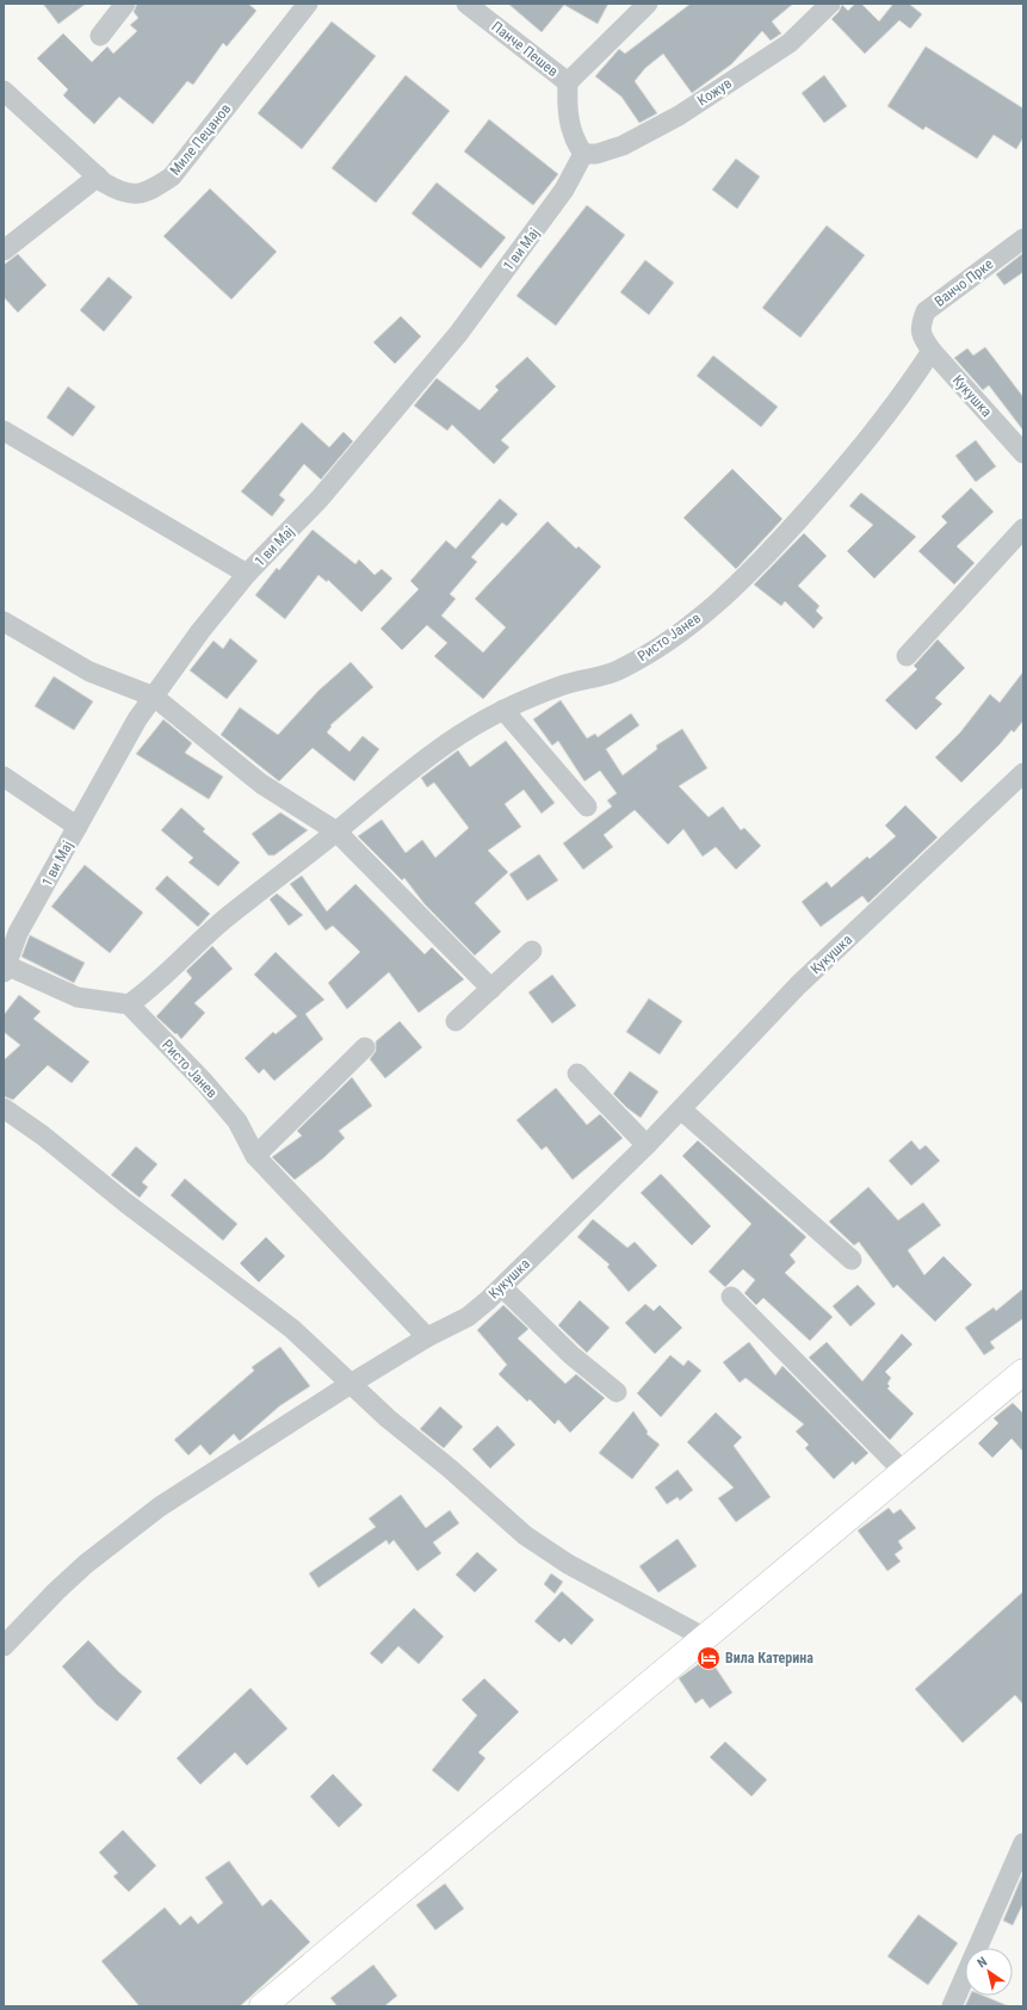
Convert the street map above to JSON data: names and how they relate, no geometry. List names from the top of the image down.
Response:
{
  "streets": {
    "street": [
      "Панче Пешев",
      "Кожув",
      "Миле Пецанов",
      "1 ви Мај",
      "Ванчо Прке",
      "Кукушка",
      "Ристо Јанев"
    ]
  },
  "crossings": [
    ["Панче Пешев", "Кожув"],
    ["Панче Пешев", "1 ви Мај"],
    ["Кожув", "1 ви Мај"],
    ["Ванчо Прке", "Кукушка"],
    ["Ванчо Прке", "Ристо Јанев"],
    ["Кукушка", "Ристо Јанев"]
  ],
  "places": {
    "hotel": ["Вила Катерина"]
  },
  "north": "top left"
}
